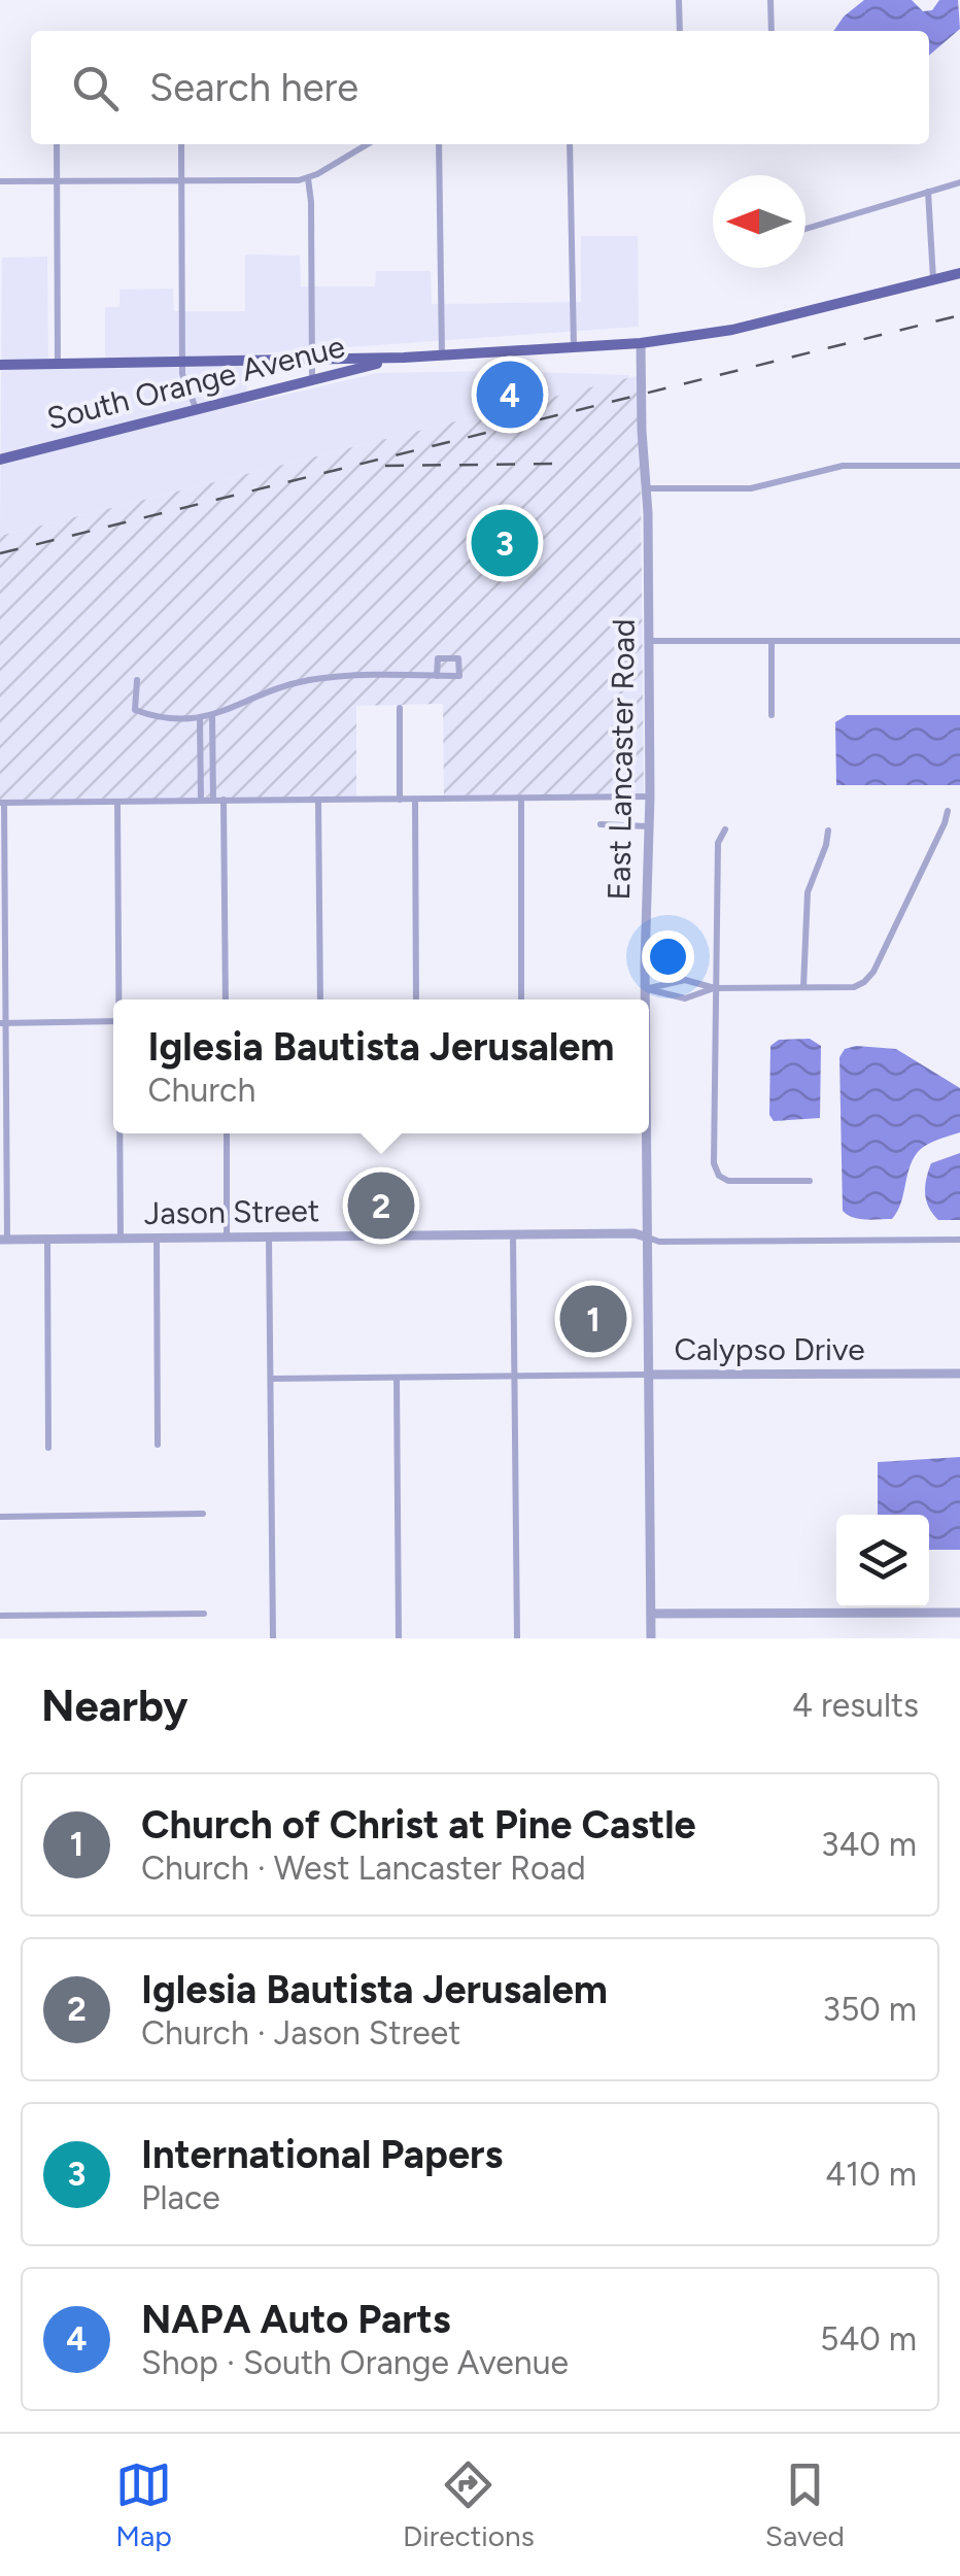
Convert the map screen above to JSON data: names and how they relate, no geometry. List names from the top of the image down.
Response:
{
  "streets": {
    "main road": ["South Orange Avenue"],
    "street": ["East Lancaster Road", "Jason Street", "Calypso Drive"]
  },
  "crossings": [
    ["South Orange Avenue", "East Lancaster Road"],
    ["East Lancaster Road", "Jason Street"],
    ["East Lancaster Road", "Calypso Drive"]
  ],
  "north": "left",
  "page": {
    "search": "Search here",
    "pins": [
      "4",
      "3",
      "2",
      "1"
    ],
    "popup": ["Iglesia Bautista Jerusalem", "Church"],
    "heading": ["Nearby", "4 results"],
    "list": [
      {
        "mark": "1",
        "name": "Church of Christ at Pine Castle",
        "note": "Church · West Lancaster Road",
        "value": "340 m"
      },
      {
        "mark": "2",
        "name": "Iglesia Bautista Jerusalem",
        "note": "Church · Jason Street",
        "value": "350 m"
      },
      {
        "mark": "3",
        "name": "International Papers",
        "note": "Place",
        "value": "410 m"
      },
      {
        "mark": "4",
        "name": "NAPA Auto Parts",
        "note": "Shop · South Orange Avenue",
        "value": "540 m"
      }
    ],
    "nav": ["Map", "Directions", "Saved"]
  }
}
